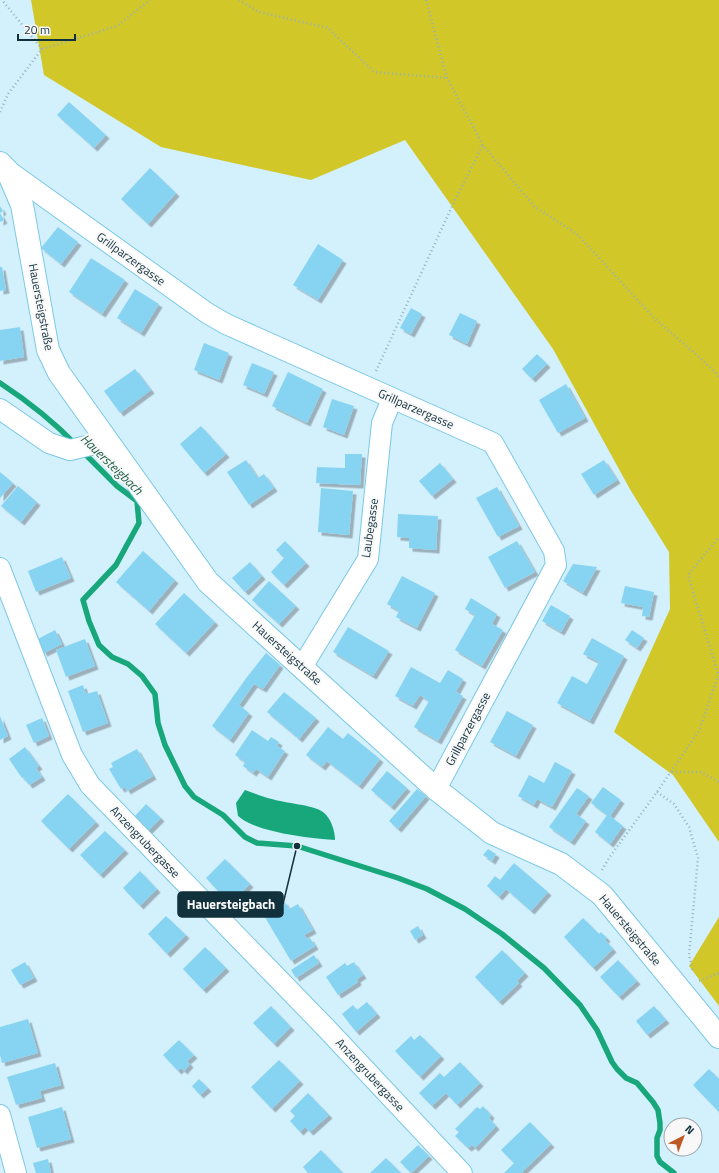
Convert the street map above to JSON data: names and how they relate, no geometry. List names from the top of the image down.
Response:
{
  "streets": {
    "street": [
      "Grillparzergasse",
      "Hauersteigstraße",
      "Laubegasse",
      "Anzengrubergasse"
    ]
  },
  "crossings": [
    ["Grillparzergasse", "Hauersteigstraße"],
    ["Grillparzergasse", "Laubegasse"],
    ["Hauersteigstraße", "Laubegasse"]
  ],
  "water": ["Hauersteigbach"],
  "places": ["Hauersteigbach"],
  "scale_bar": "20 m",
  "north": "top right"
}
